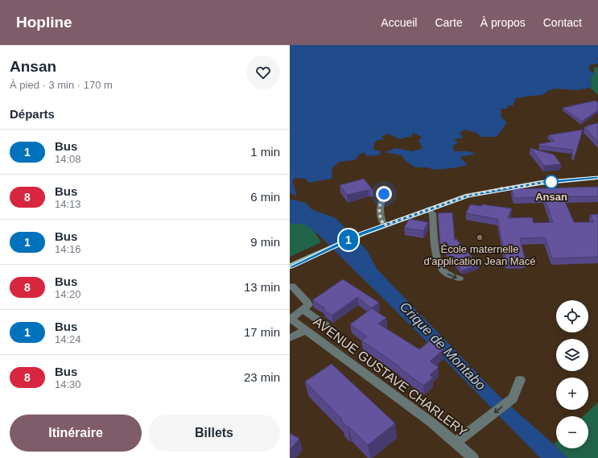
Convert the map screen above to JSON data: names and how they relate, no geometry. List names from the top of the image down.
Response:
{
  "streets": {
    "street": ["AVENUE GUSTAVE CHARLERY"]
  },
  "water": ["Crique de Montabo"],
  "places": ["Ansan", "École maternelle d'application Jean Macé"],
  "lines": ["bus line 1"],
  "page": {
    "header": "Hopline",
    "nav": [
      "Accueil",
      "Carte",
      "À propos",
      "Contact"
    ],
    "heading": [
      ["Ansan", "À pied · 3 min · 170 m"],
      "Départs"
    ],
    "on_map": "1",
    "list": [
      {
        "mark": "1",
        "name": "Bus",
        "note": "14:08",
        "value": "1 min"
      },
      {
        "mark": "8",
        "name": "Bus",
        "note": "14:13",
        "value": "6 min"
      },
      {
        "mark": "1",
        "name": "Bus",
        "note": "14:16",
        "value": "9 min"
      },
      {
        "mark": "8",
        "name": "Bus",
        "note": "14:20",
        "value": "13 min"
      },
      {
        "mark": "1",
        "name": "Bus",
        "note": "14:24",
        "value": "17 min"
      },
      {
        "mark": "8",
        "name": "Bus",
        "note": "14:30",
        "value": "23 min"
      }
    ],
    "map_buttons": ["+", "−"],
    "buttons": ["Itinéraire", "Billets"]
  }
}
